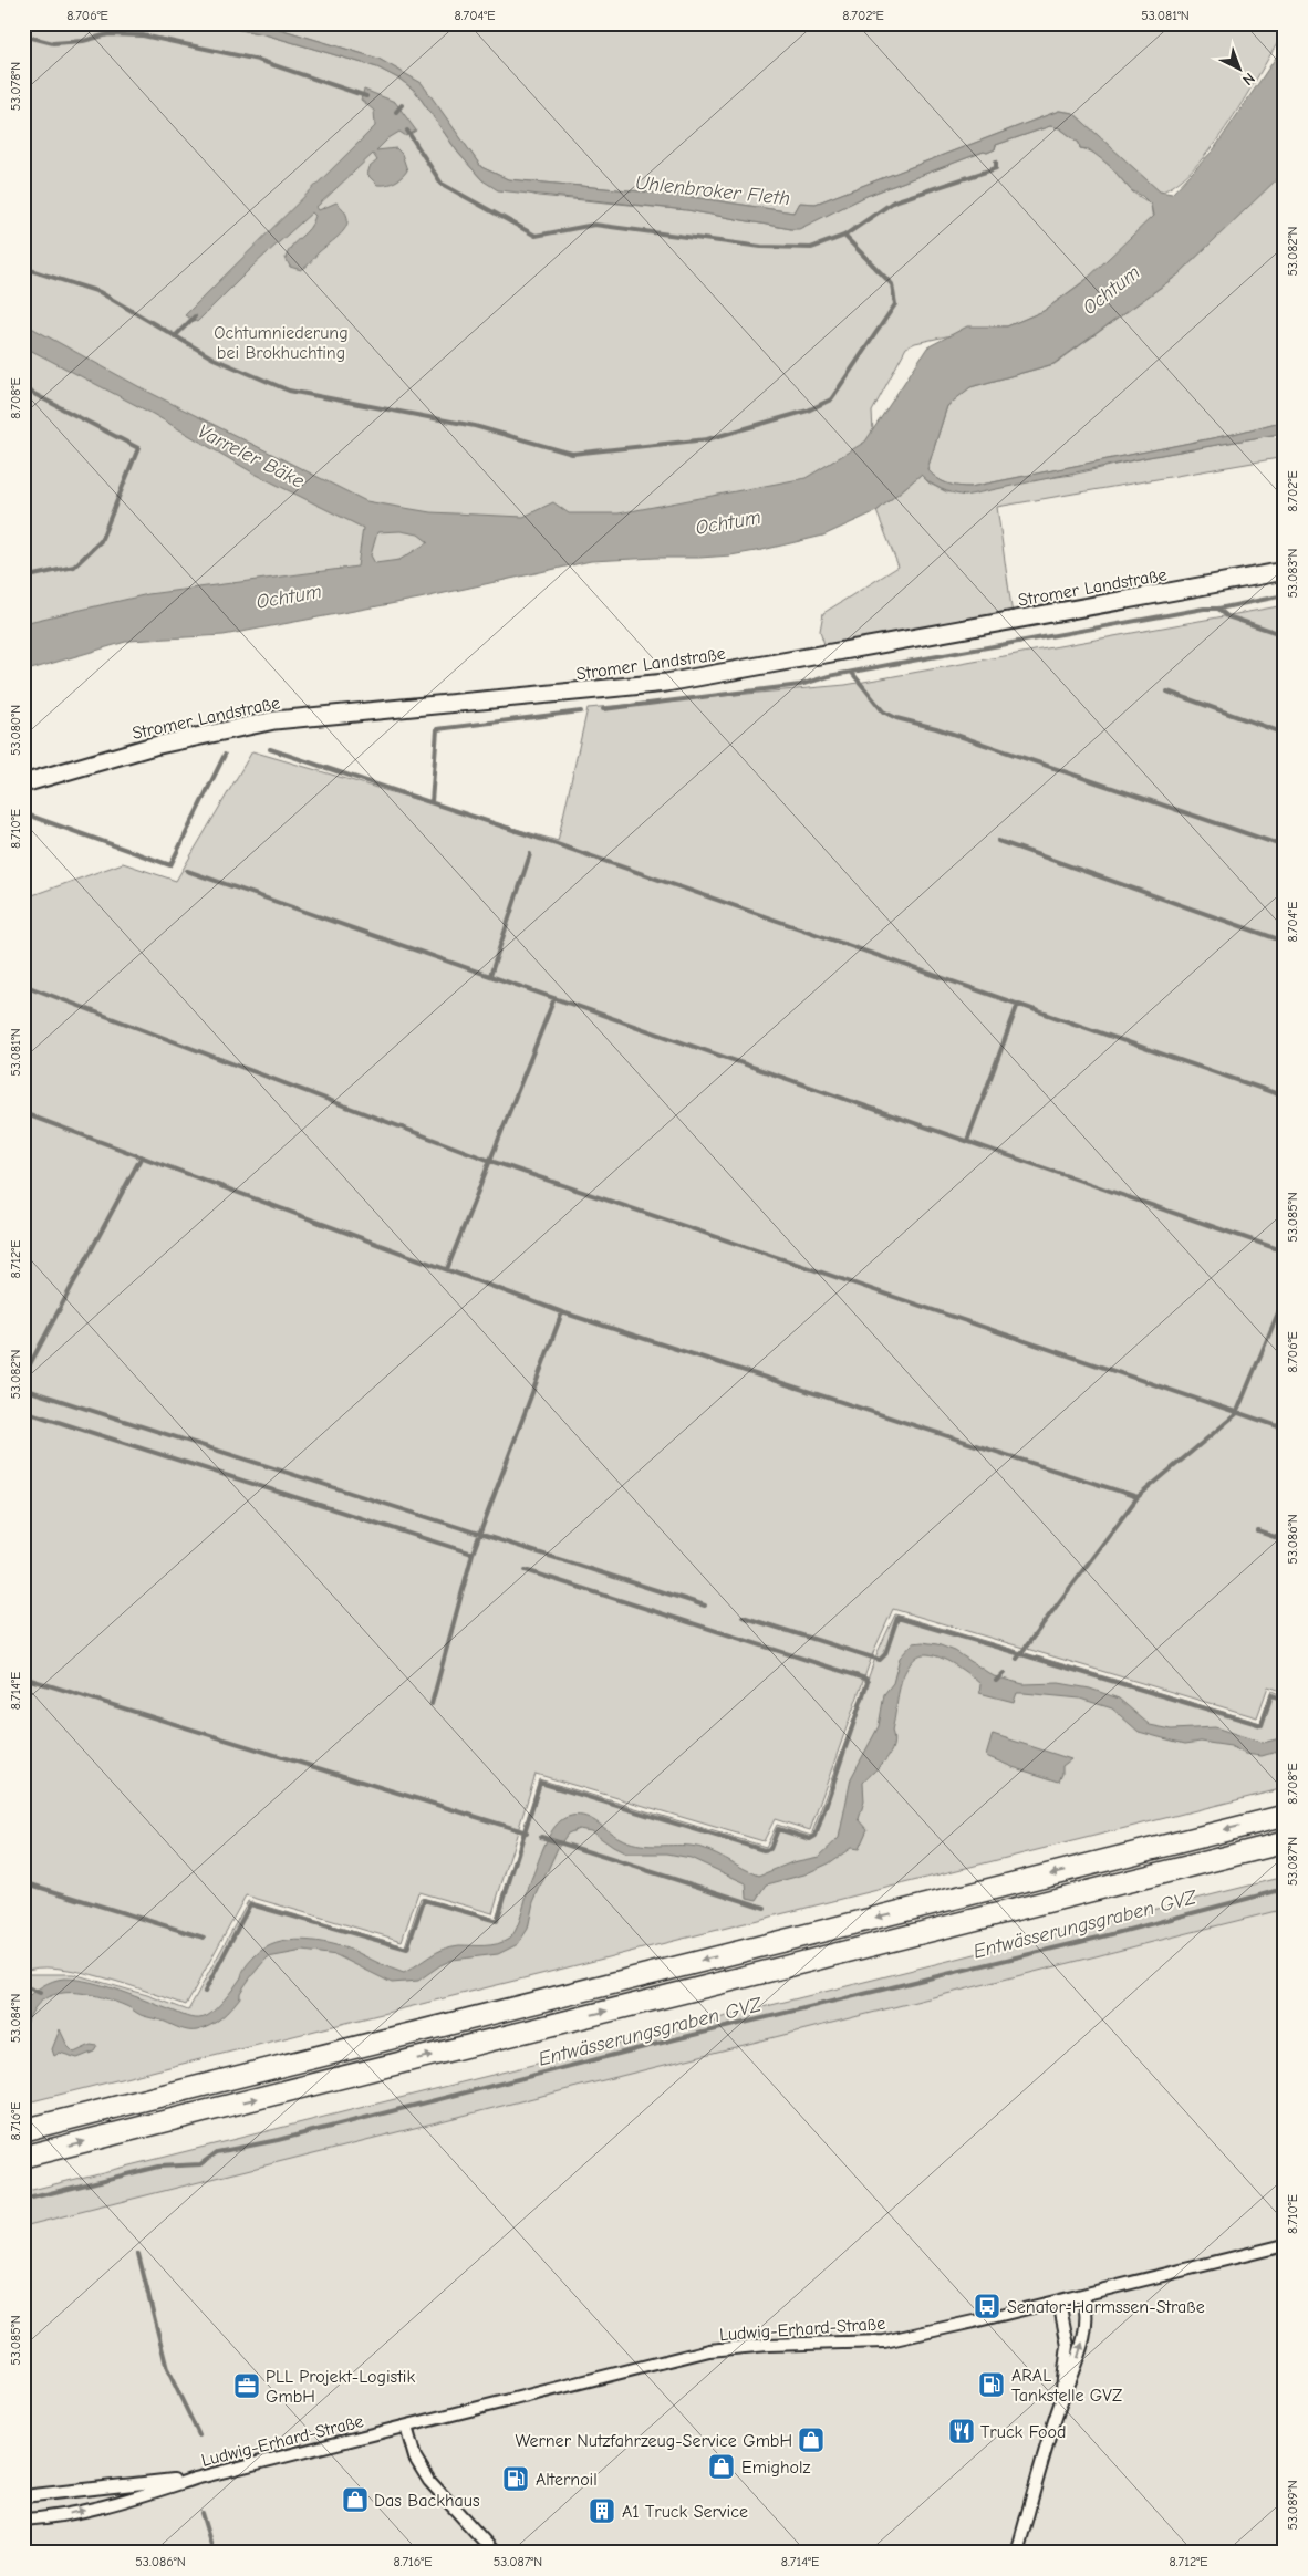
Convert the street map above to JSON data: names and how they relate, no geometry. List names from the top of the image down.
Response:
{
  "streets": {
    "main road": ["Stromer Landstraße"],
    "street": ["Ludwig-Erhard-Straße"]
  },
  "water": [
    "Uhlenbroker Fleth",
    "Ochtum",
    "Varreler Bäke",
    "Entwässerungsgraben GVZ"
  ],
  "parks": ["Ochtumniederung bei Brokhuchting"],
  "places": {
    "bus stop": ["Senator-Harmssen-Straße"],
    "fuel station": ["ARAL Tankstelle GVZ", "Alternoil"],
    "office": ["PLL Projekt-Logistik GmbH"],
    "restaurant": ["Truck Food"],
    "shop": ["Werner Nutzfahrzeug-Service GmbH", "Emigholz", "Das Backhaus"],
    "building": ["A1 Truck Service"]
  },
  "north": "bottom right",
  "coordinates": [
    "8.706°E",
    "8.704°E",
    "8.702°E",
    "53.081°N",
    "53.078°N",
    "53.082°N",
    "8.708°E",
    "53.083°N",
    "53.080°N",
    "8.710°E",
    "53.085°N",
    "8.712°E",
    "53.086°N",
    "8.714°E",
    "53.087°N",
    "53.084°N",
    "8.716°E",
    "53.089°N"
  ]
}
